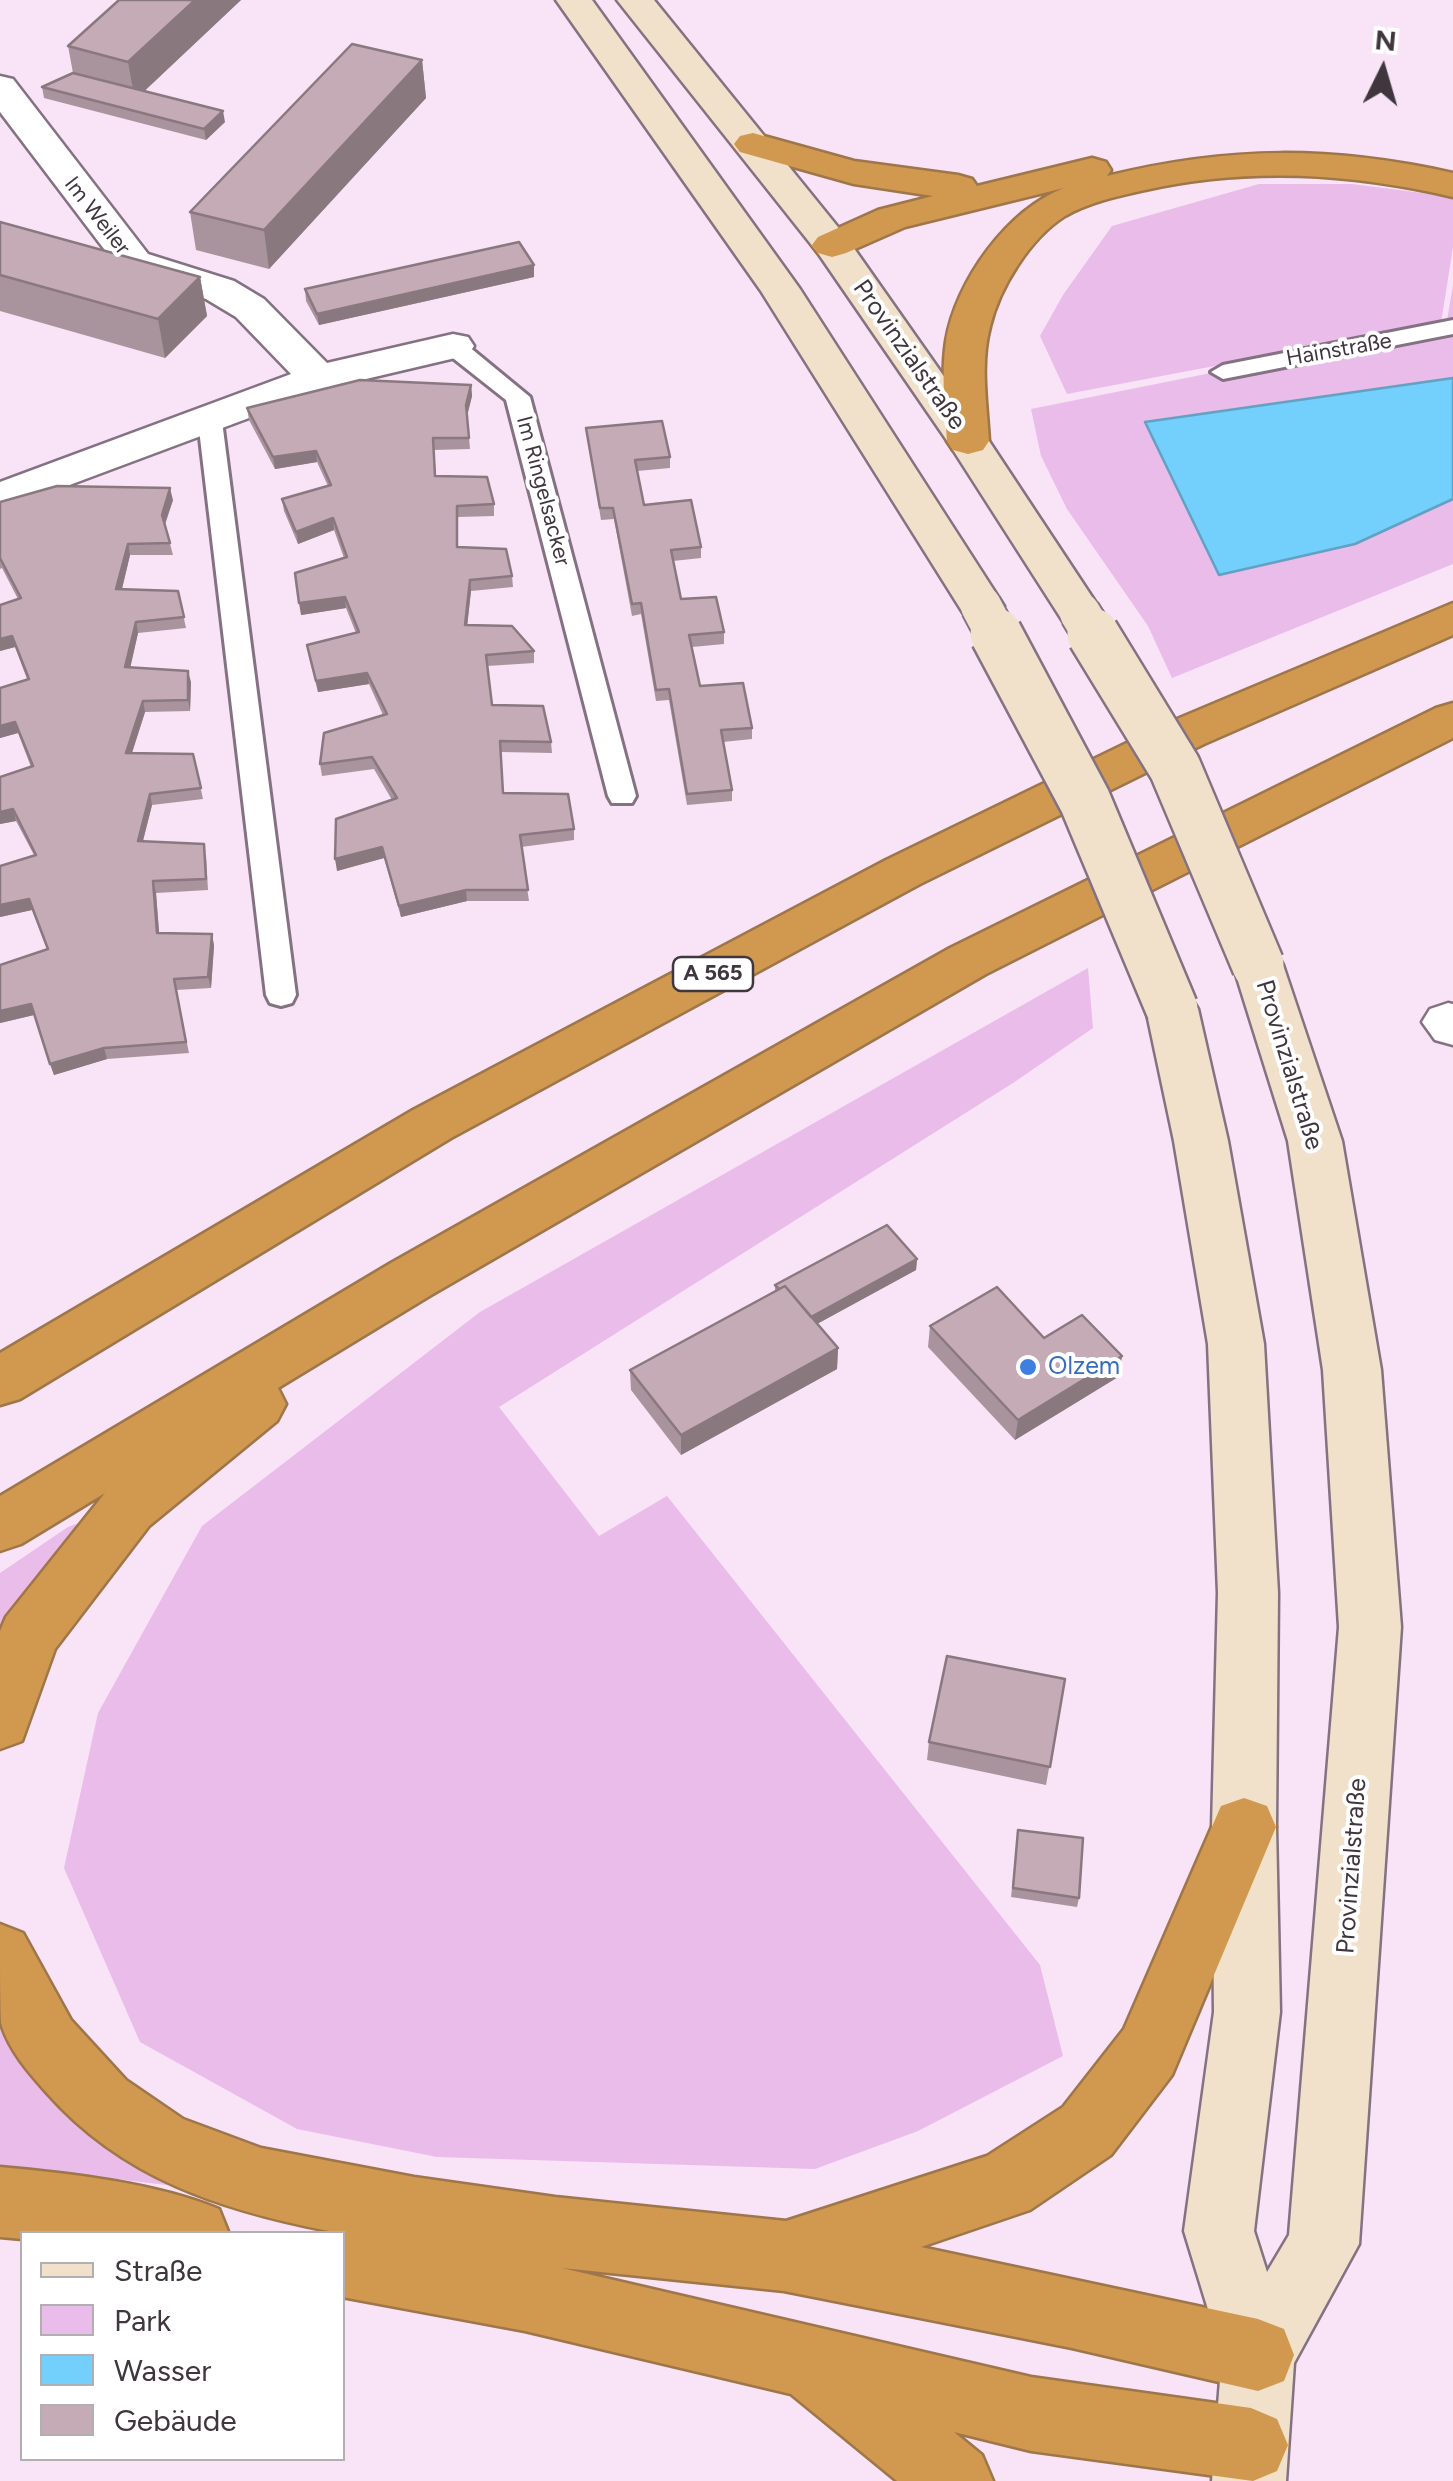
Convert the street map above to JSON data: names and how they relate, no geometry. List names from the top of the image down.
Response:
{
  "streets": {
    "highway": ["A 565"],
    "main road": ["Provinzialstraße"],
    "street": ["Im Weiler", "Im Ringelsacker"],
    "lane": ["Hainstraße"]
  },
  "crossings": [
    ["Im Weiler", "Im Ringelsacker"]
  ],
  "places": ["Olzem"],
  "legend": [
    "Straße",
    "Park",
    "Wasser",
    "Gebäude"
  ],
  "north": "top"
}
